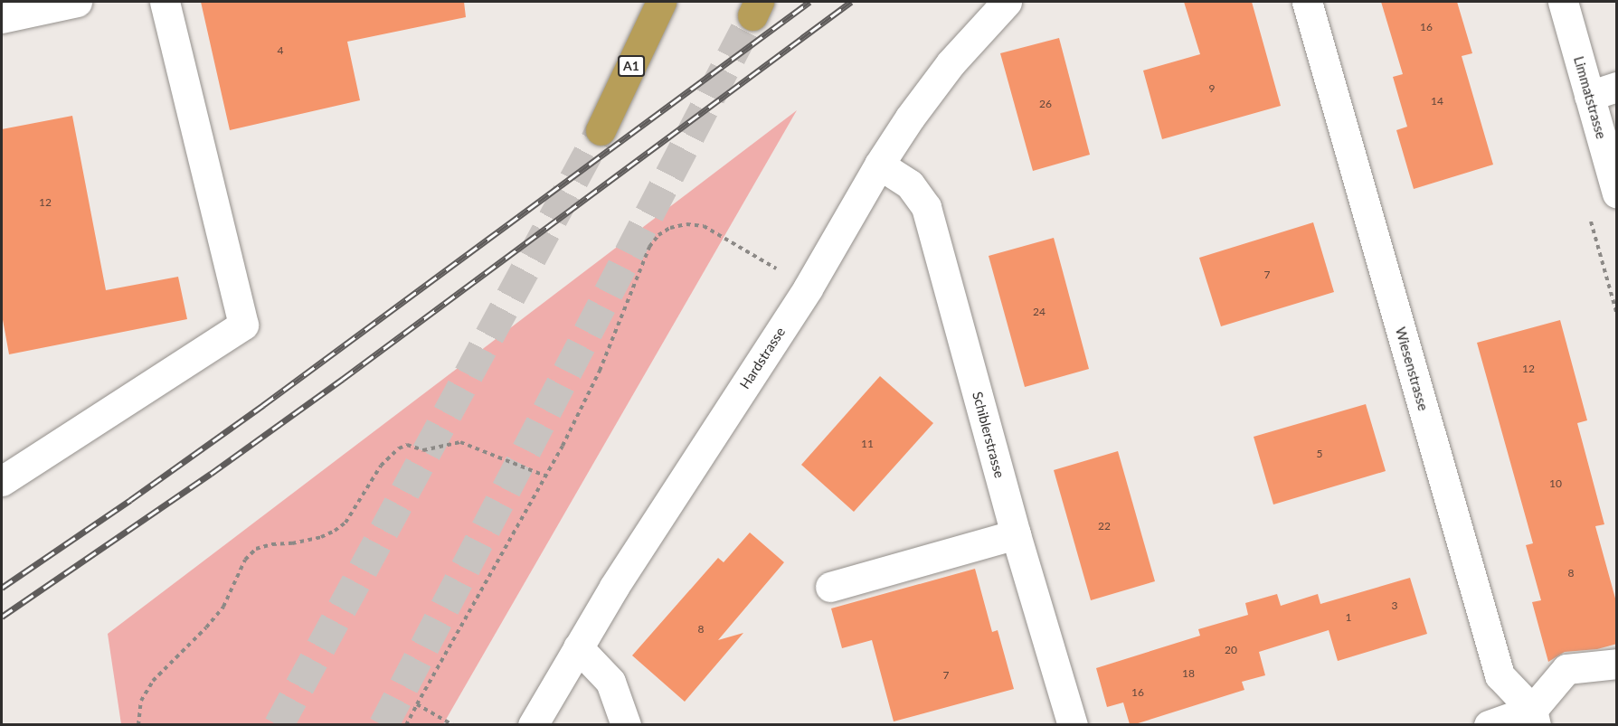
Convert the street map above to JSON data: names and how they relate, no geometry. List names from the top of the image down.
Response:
{
  "streets": {
    "highway": ["A1"],
    "street": [
      "Limmatstrasse",
      "Hardstrasse",
      "Wiesenstrasse",
      "Schiblerstrasse"
    ]
  },
  "crossings": [
    ["Hardstrasse", "Schiblerstrasse"]
  ],
  "house_numbers": [
    "16",
    "4",
    "9",
    "14",
    "26",
    "12",
    "7",
    "24",
    "12",
    "11",
    "5",
    "10",
    "22",
    "8",
    "3",
    "1",
    "8",
    "20",
    "18",
    "7",
    "16"
  ]
}
